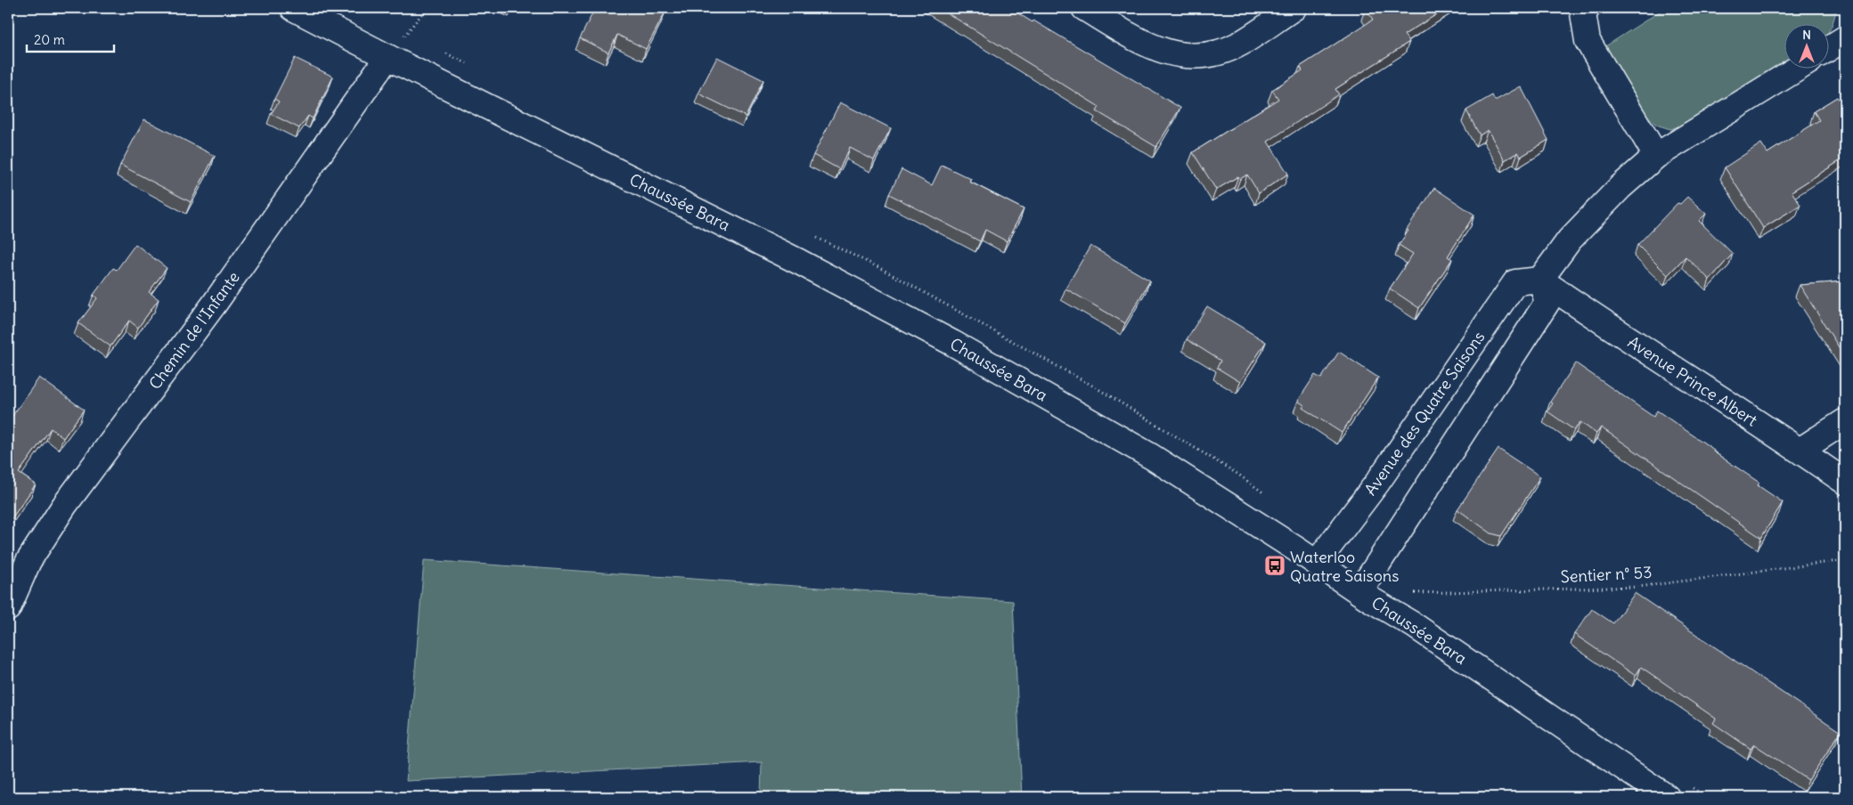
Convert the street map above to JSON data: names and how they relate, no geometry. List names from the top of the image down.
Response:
{
  "streets": {
    "street": [
      "Chaussée Bara",
      "Chemin de l'Infante",
      "Avenue Prince Albert",
      "Avenue des Quatre Saisons"
    ],
    "path": ["Sentier n° 53"]
  },
  "crossings": [
    ["Chaussée Bara", "Chemin de l'Infante"],
    ["Chaussée Bara", "Avenue des Quatre Saisons"],
    ["Avenue Prince Albert", "Avenue des Quatre Saisons"]
  ],
  "places": {
    "bus stop": ["Waterloo Quatre Saisons"]
  },
  "scale_bar": "20 m",
  "north": "top"
}
